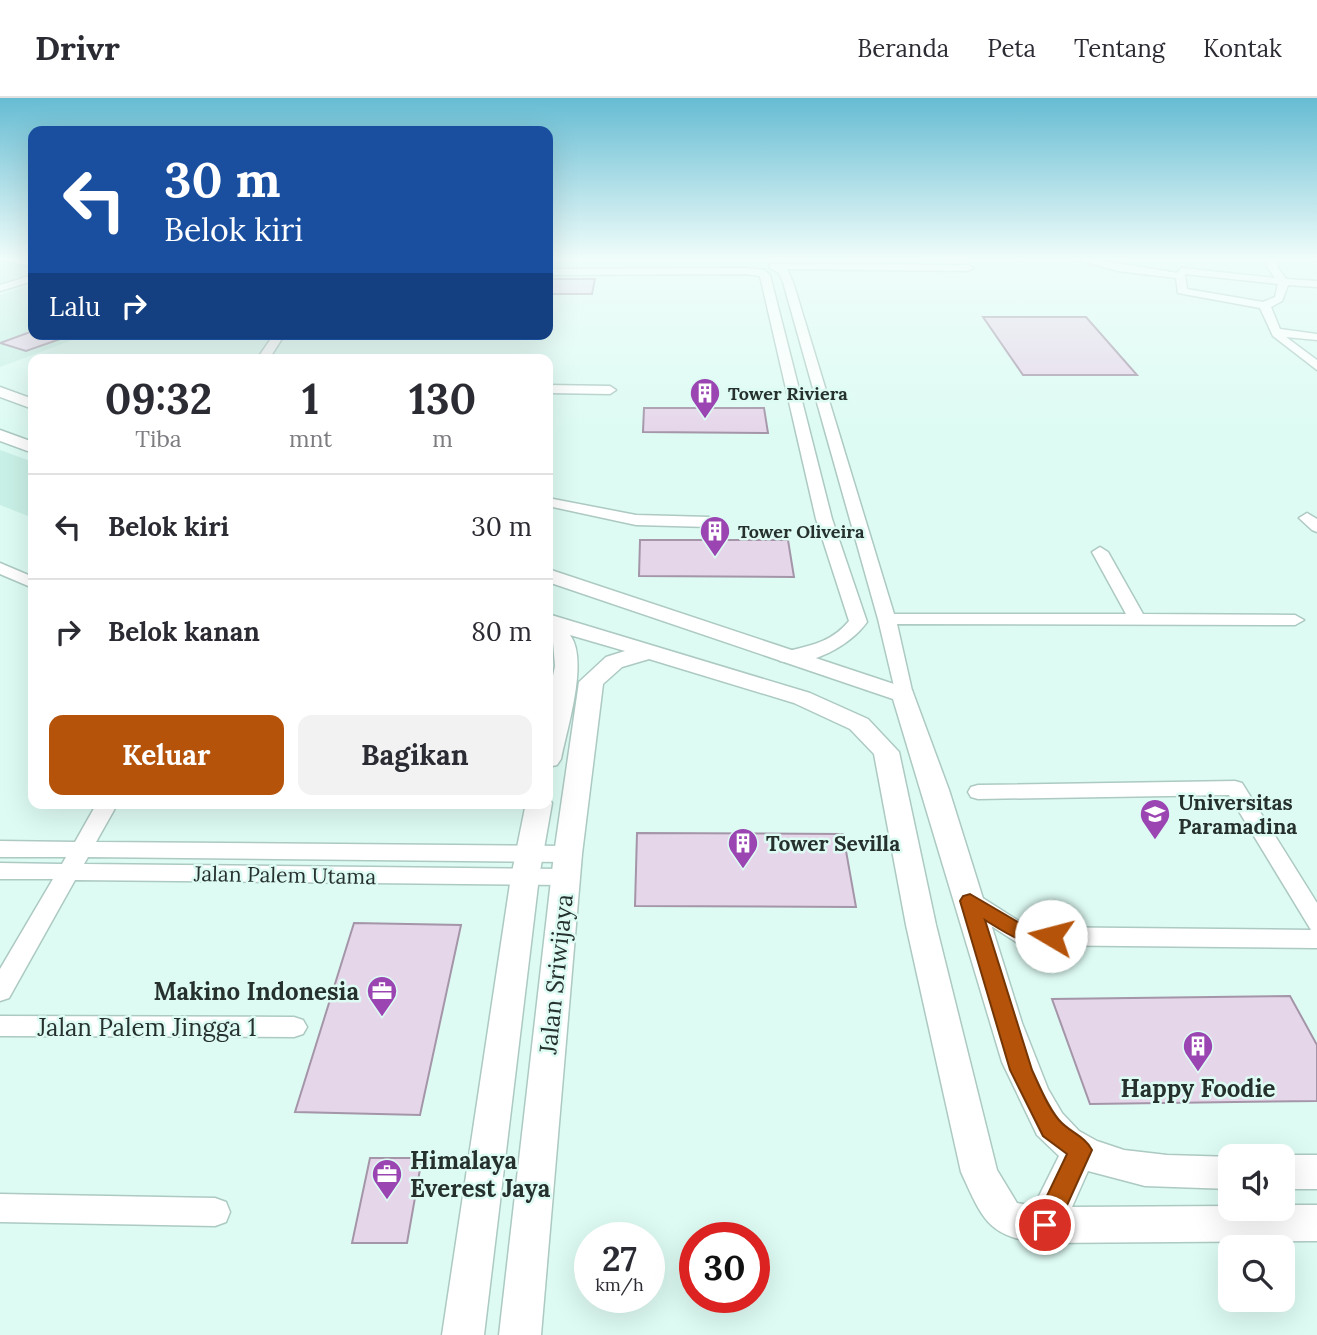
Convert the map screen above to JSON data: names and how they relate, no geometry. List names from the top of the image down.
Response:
{
  "streets": {
    "street": ["Jalan Palem Utama", "Jalan Sriwijaya", "Jalan Palem Jingga 1"]
  },
  "crossings": [
    ["Jalan Palem Utama", "Jalan Sriwijaya"]
  ],
  "places": {
    "building": [
      "Tower Riviera",
      "Tower Oliveira",
      "Tower Sevilla",
      "Happy Foodie"
    ],
    "school or university": ["Universitas Paramadina"],
    "office": ["Makino Indonesia", "Himalaya Everest Jaya"]
  },
  "page": {
    "header": "Drivr",
    "nav": [
      "Beranda",
      "Peta",
      "Tentang",
      "Kontak"
    ],
    "turn": ["30 m", "Belok kiri"],
    "then": "Lalu",
    "eta": [
      "09:32",
      "Tiba",
      "1",
      "mnt",
      "130",
      "m"
    ],
    "list": [
      {
        "name": "Belok kiri",
        "value": "30 m"
      },
      {
        "name": "Belok kanan",
        "value": "80 m"
      }
    ],
    "buttons": ["Keluar", "Bagikan"],
    "speed": "27 km/h",
    "limit": "30"
  }
}
